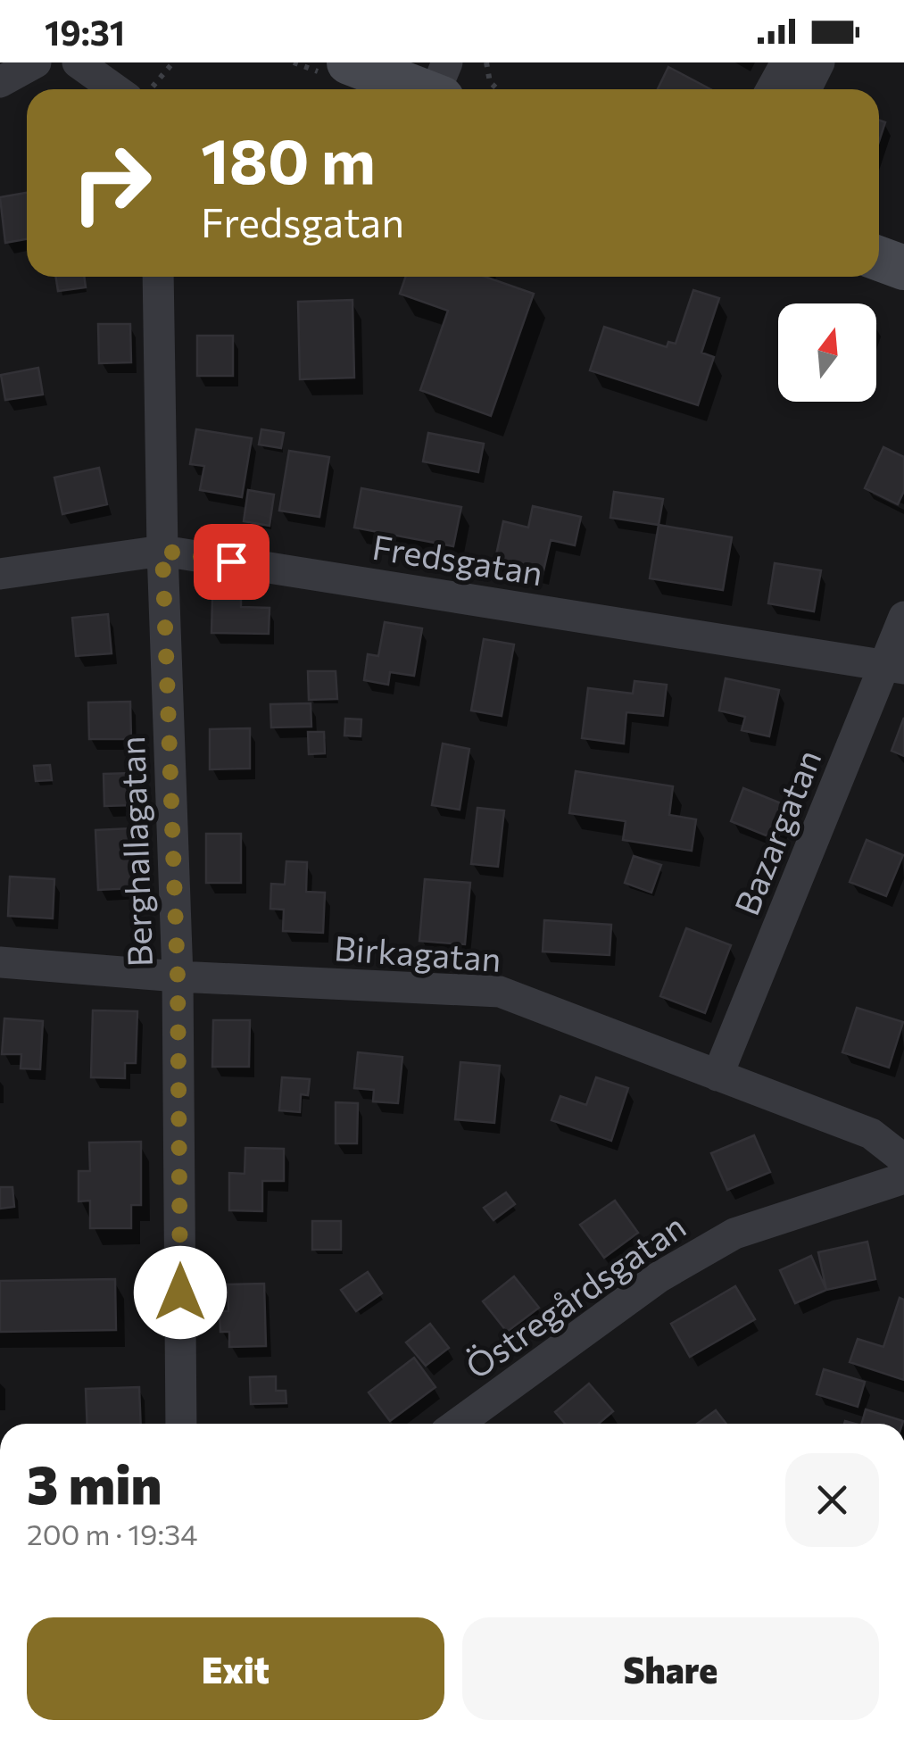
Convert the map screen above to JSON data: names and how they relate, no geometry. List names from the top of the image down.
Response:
{
  "streets": {
    "street": [
      "Fredsgatan",
      "Bazargatan",
      "Berghallagatan",
      "Birkagatan",
      "Östregårdsgatan"
    ]
  },
  "crossings": [
    ["Fredsgatan", "Bazargatan"],
    ["Fredsgatan", "Berghallagatan"],
    ["Bazargatan", "Birkagatan"],
    ["Berghallagatan", "Birkagatan"]
  ],
  "north": "top",
  "page": {
    "status": "19:31",
    "turn": ["180 m", "Fredsgatan"],
    "heading": ["3 min", "200 m · 19:34"],
    "buttons": ["Exit", "Share"]
  }
}
